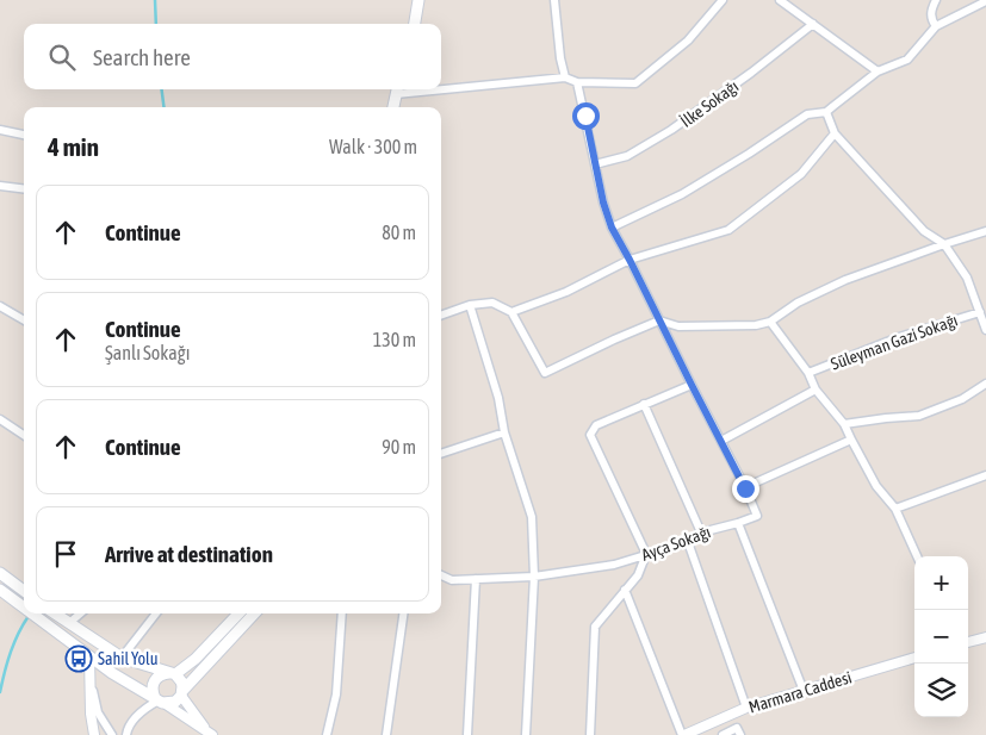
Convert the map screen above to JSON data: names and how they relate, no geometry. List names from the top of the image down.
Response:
{
  "streets": {
    "street": [
      "İlke Sokağı",
      "Süleyman Gazi Sokağı",
      "Ayça Sokağı",
      "Marmara Caddesi"
    ]
  },
  "places": {
    "bus stop": ["Sahil Yolu"]
  },
  "page": {
    "search": "Search here",
    "heading": ["4 min", "Walk · 300 m"],
    "list": [
      ["Continue", "80 m"],
      ["Continue", "Şanlı Sokağı", "130 m"],
      ["Continue", "90 m"],
      "Arrive at destination"
    ],
    "map_buttons": ["+", "−"]
  }
}
